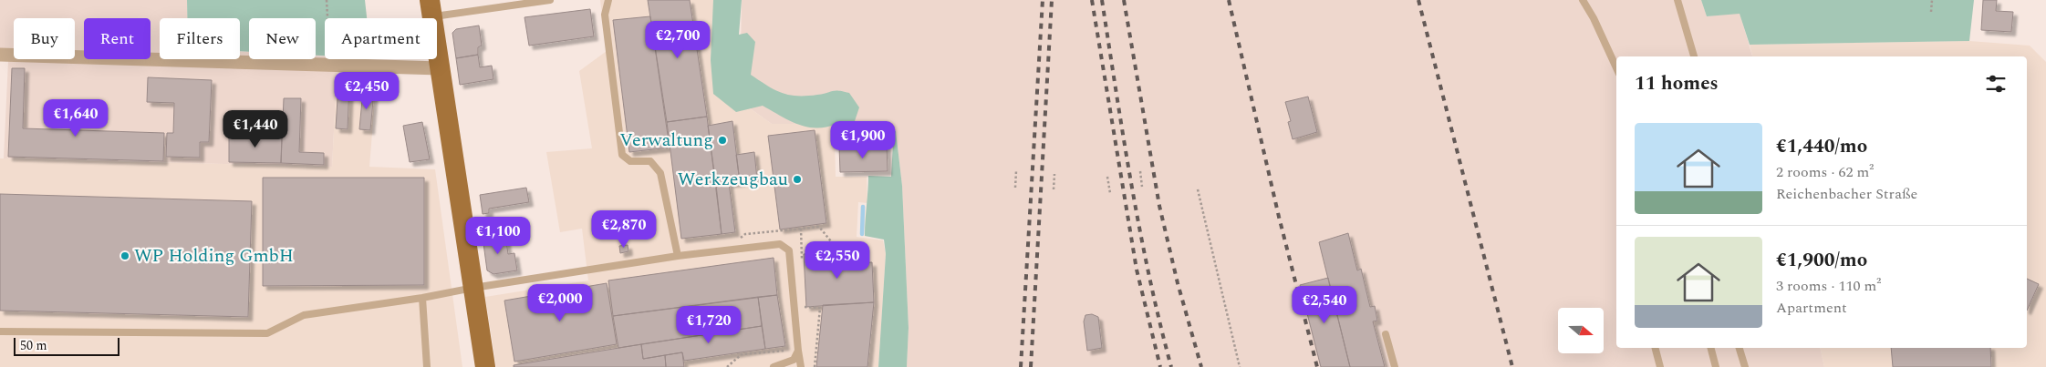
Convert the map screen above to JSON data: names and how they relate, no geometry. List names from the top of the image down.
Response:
{
  "places": ["Verwaltung", "Werkzeugbau", "WP Holding GmbH"],
  "scale_bar": "50 m",
  "north": "right",
  "page": {
    "chip": [
      "Buy",
      "Rent",
      "Filters",
      "New",
      "Apartment"
    ],
    "price": [
      "€2,700",
      "€2,450",
      "€1,640",
      "€1,440",
      "€1,900",
      "€2,870",
      "€1,100",
      "€2,550",
      "€2,000",
      "€2,540",
      "€1,720"
    ],
    "heading": "11 homes",
    "list": [
      {
        "name": "€1,440/mo",
        "note": "2 rooms · 62 m² · Reichenbacher Straße"
      },
      {
        "name": "€1,900/mo",
        "note": "3 rooms · 110 m² · Apartment"
      }
    ],
    "scale": "50 m"
  }
}
